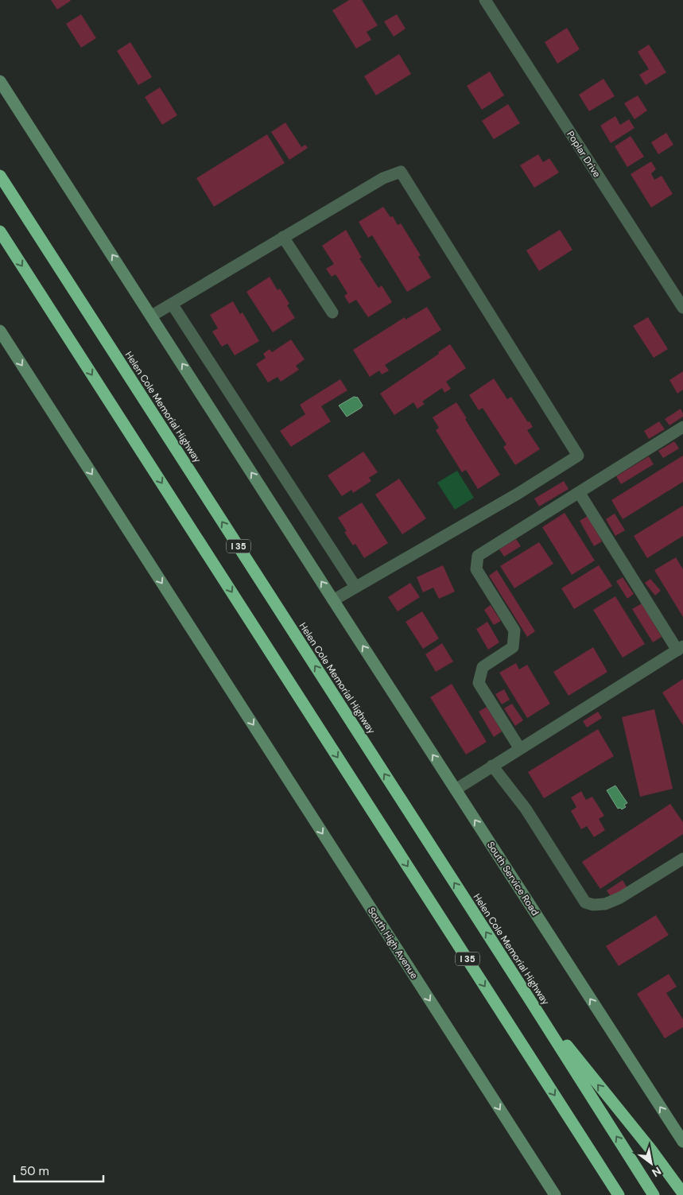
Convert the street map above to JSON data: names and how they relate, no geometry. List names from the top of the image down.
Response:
{
  "streets": {
    "highway": ["Helen Cole Memorial Highway", "I 35"],
    "main road": ["South Service Road", "South High Avenue"],
    "street": ["Poplar Drive"]
  },
  "one_way": ["South Service Road", "South High Avenue"],
  "scale_bar": "50 m",
  "north": "bottom right"
}
